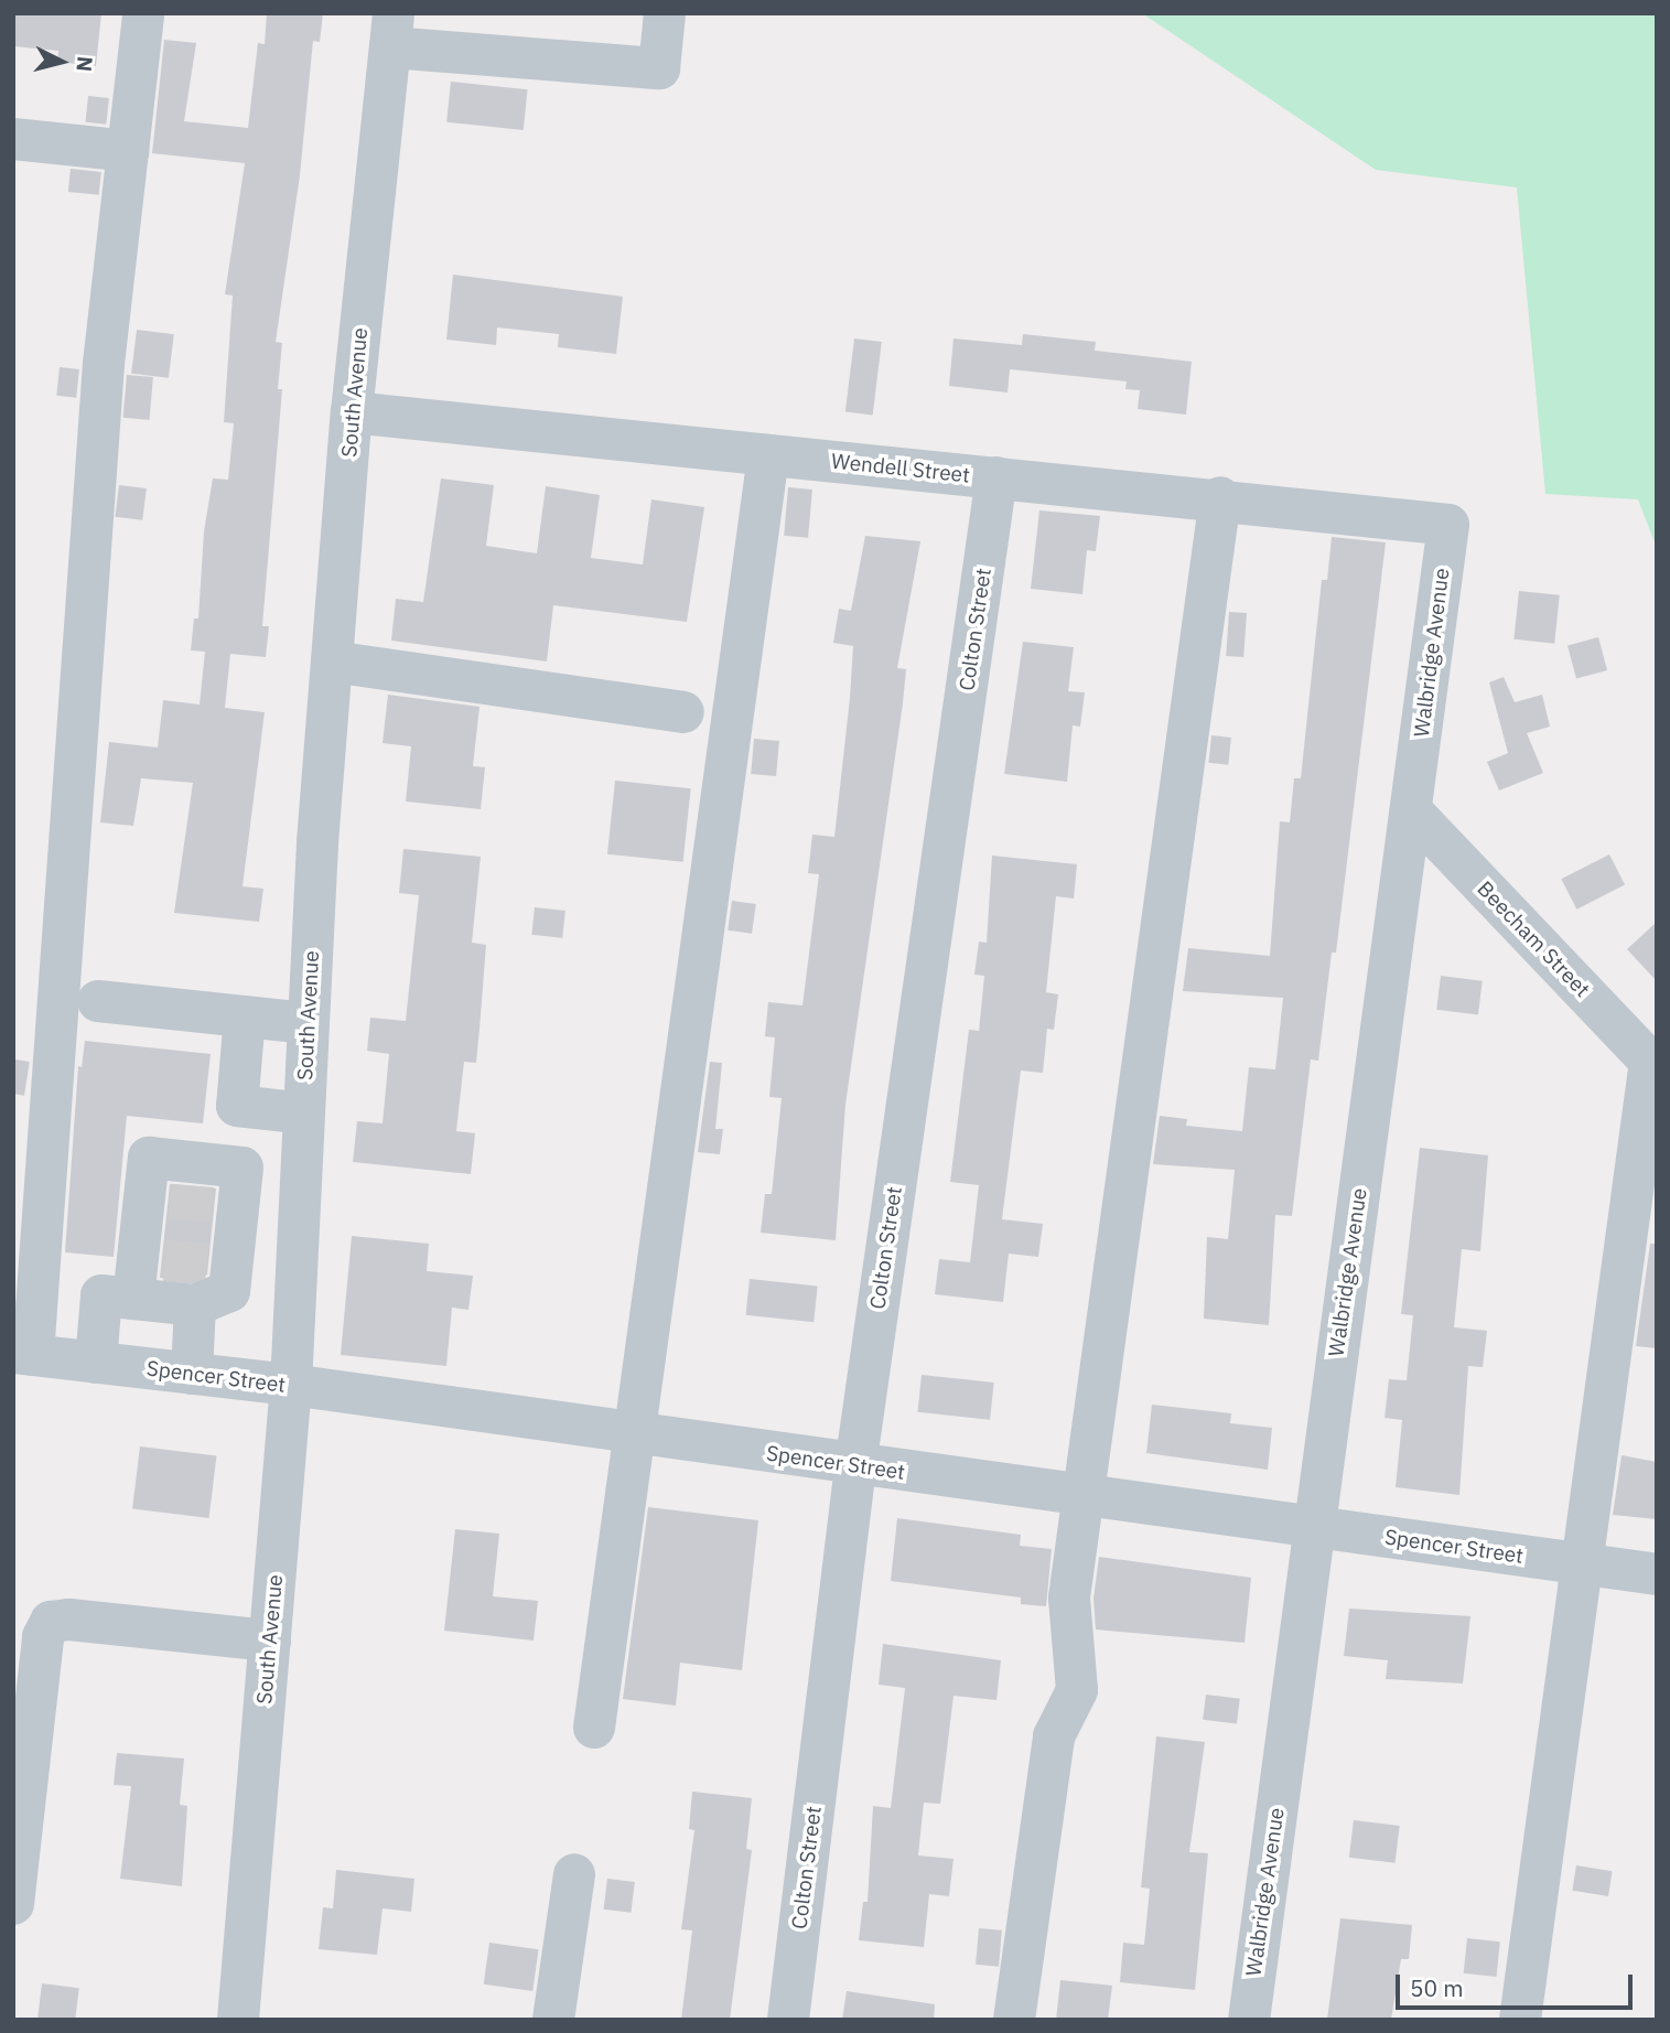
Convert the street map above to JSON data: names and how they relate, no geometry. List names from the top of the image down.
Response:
{
  "streets": {
    "street": [
      "South Avenue",
      "Wendell Street",
      "Colton Street",
      "Walbridge Avenue",
      "Beecham Street",
      "Spencer Street"
    ]
  },
  "crossings": [
    ["South Avenue", "Wendell Street"],
    ["South Avenue", "Spencer Street"],
    ["Wendell Street", "Colton Street"],
    ["Wendell Street", "Walbridge Avenue"],
    ["Colton Street", "Spencer Street"],
    ["Walbridge Avenue", "Beecham Street"],
    ["Walbridge Avenue", "Spencer Street"]
  ],
  "scale_bar": "50 m",
  "north": "right"
}
